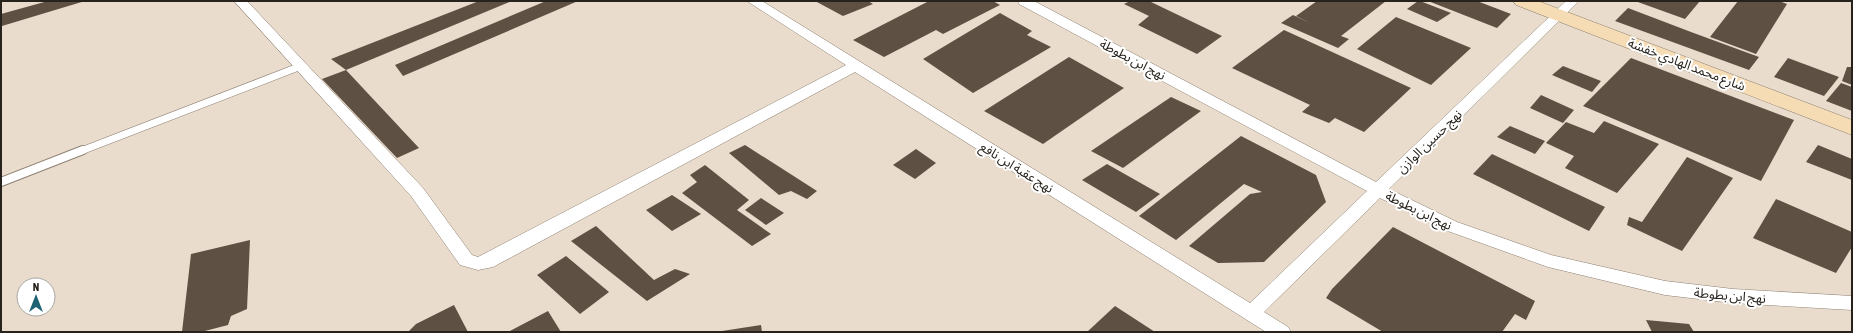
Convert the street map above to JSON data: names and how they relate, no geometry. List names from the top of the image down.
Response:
{
  "streets": {
    "street": [
      "نهج ابن بطوطة",
      "شارع محمد الهادي خفشة",
      "نهج حسين الوازن",
      "نهج عقبة ابن نافع"
    ]
  },
  "crossings": [
    ["نهج ابن بطوطة", "نهج حسين الوازن"],
    ["شارع محمد الهادي خفشة", "نهج حسين الوازن"],
    ["نهج حسين الوازن", "نهج عقبة ابن نافع"]
  ],
  "north": "top"
}
